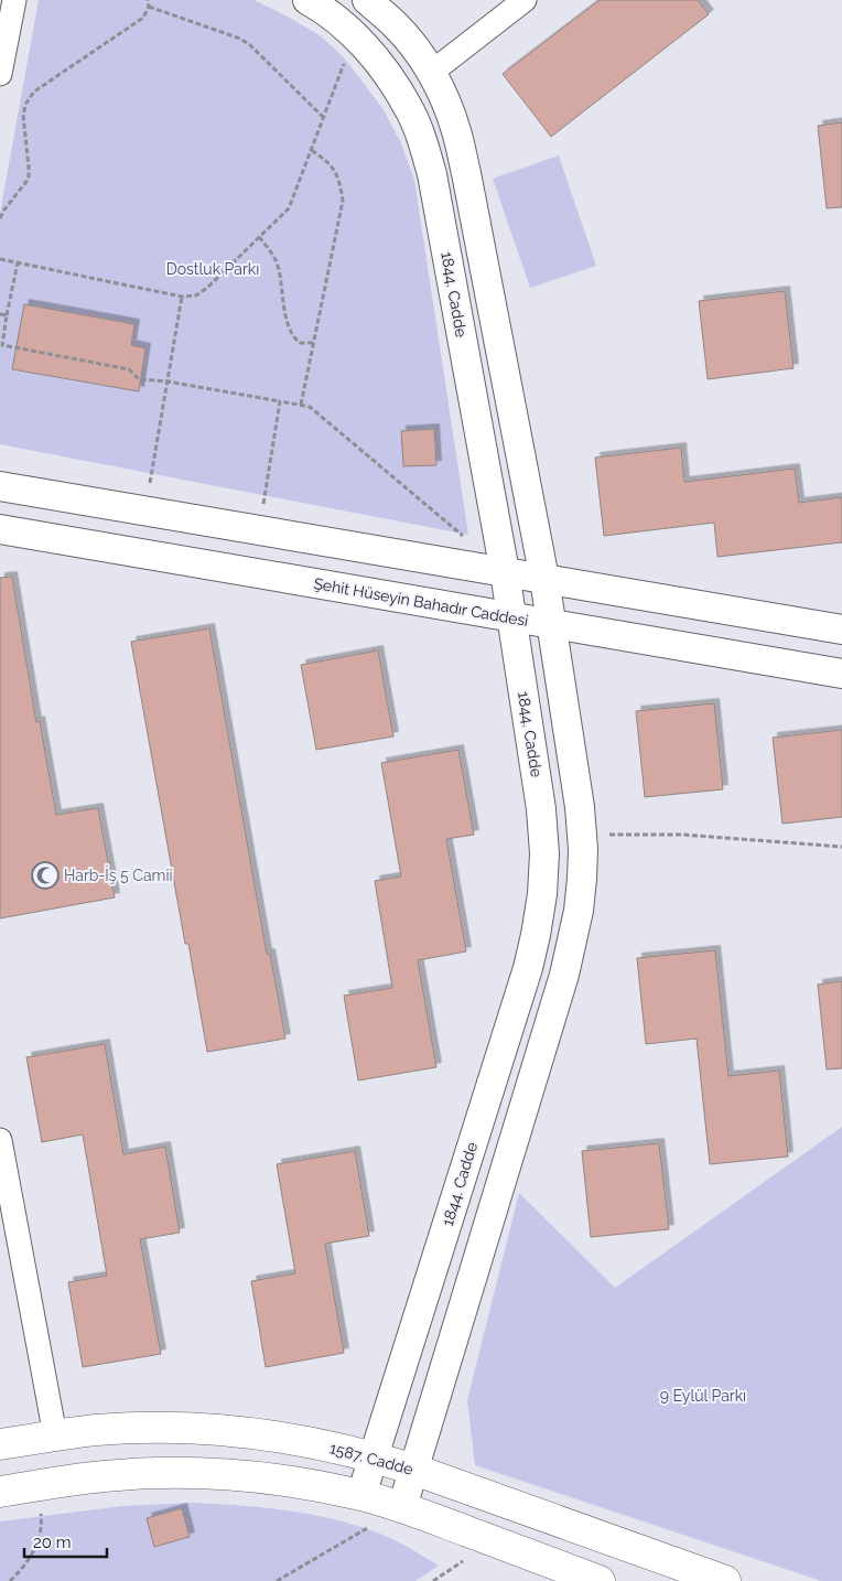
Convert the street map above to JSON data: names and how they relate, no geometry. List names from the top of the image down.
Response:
{
  "streets": {
    "main road": ["1587. Cadde"],
    "street": ["1844. Cadde", "Şehit Hüseyin Bahadır Caddesi"]
  },
  "crossings": [
    ["1844. Cadde", "Şehit Hüseyin Bahadır Caddesi"],
    ["1844. Cadde", "1587. Cadde"]
  ],
  "parks": ["Dostluk Parkı", "9 Eylül Parkı"],
  "places": {
    "mosque": ["Harb-İş 5 Camii"]
  },
  "scale_bar": "20 m"
}
